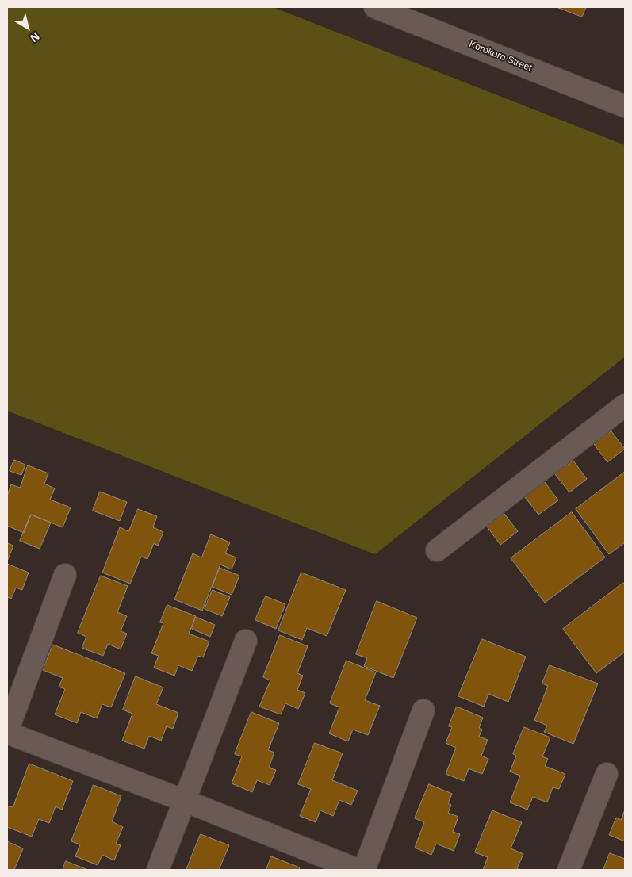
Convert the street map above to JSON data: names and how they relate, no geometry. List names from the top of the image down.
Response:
{
  "streets": {
    "street": ["Korokoro Street"]
  },
  "north": "bottom right"
}
